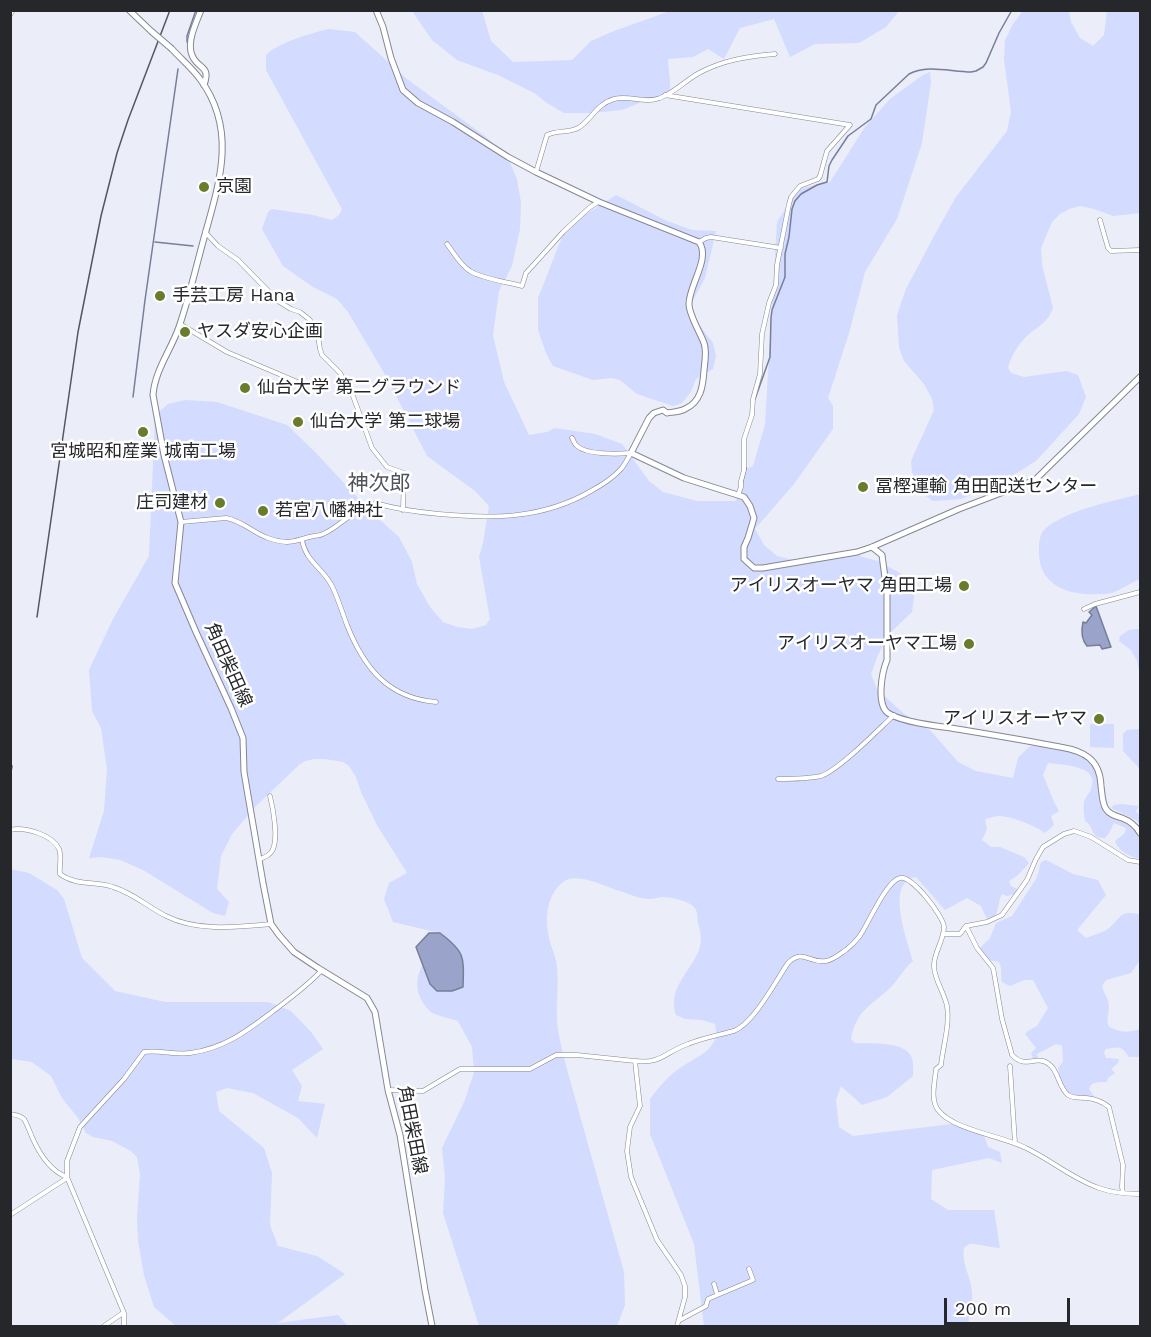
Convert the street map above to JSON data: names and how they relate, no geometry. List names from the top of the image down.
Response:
{
  "streets": {
    "street": ["角田柴田線"]
  },
  "districts": ["神次郎"],
  "places": [
    "京園",
    "手芸工房 Hana",
    "ヤスダ安心企画",
    "仙台大学 第二グラウンド",
    "仙台大学 第二球場",
    "宮城昭和産業 城南工場",
    "冨樫運輸 角田配送センター",
    "庄司建材",
    "若宮八幡神社",
    "アイリスオーヤマ 角田工場",
    "アイリスオーヤマ工場",
    "アイリスオーヤマ"
  ],
  "scale_bar": "200 m"
}
